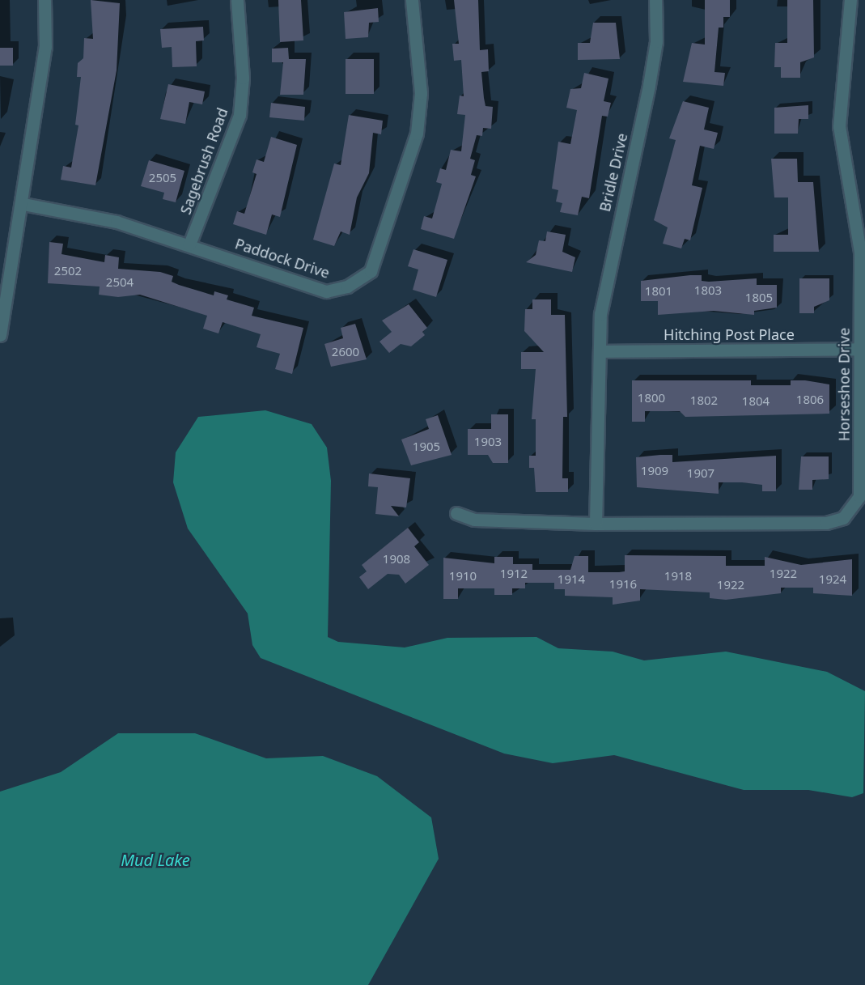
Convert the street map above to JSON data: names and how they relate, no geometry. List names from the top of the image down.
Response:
{
  "streets": {
    "street": [
      "Sagebrush Road",
      "Bridle Drive",
      "Paddock Drive",
      "Hitching Post Place",
      "Horseshoe Drive"
    ]
  },
  "crossings": [
    ["Sagebrush Road", "Paddock Drive"],
    ["Bridle Drive", "Hitching Post Place"],
    ["Hitching Post Place", "Horseshoe Drive"]
  ],
  "water": ["Mud Lake"],
  "house_numbers": [
    "2505",
    "2502",
    "2504",
    "1803",
    "1801",
    "1805",
    "2600",
    "1800",
    "1806",
    "1802",
    "1804",
    "1903",
    "1905",
    "1909",
    "1907",
    "1908",
    "1912",
    "1922",
    "1910",
    "1918",
    "1914",
    "1924",
    "1916",
    "1922"
  ]
}
